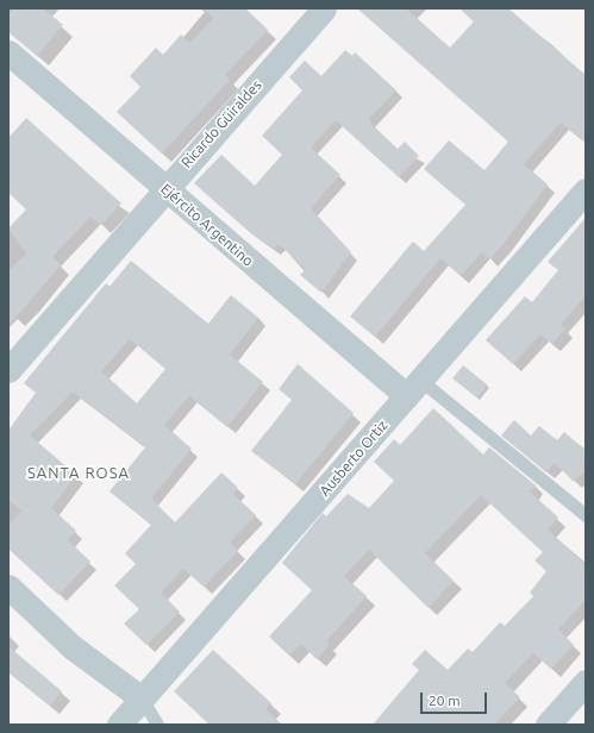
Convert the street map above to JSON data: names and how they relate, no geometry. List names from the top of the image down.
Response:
{
  "streets": {
    "street": ["Ricardo Güiraldes", "Ejército Argentino", "Ausberto Ortiz"]
  },
  "crossings": [
    ["Ricardo Güiraldes", "Ejército Argentino"],
    ["Ejército Argentino", "Ausberto Ortiz"]
  ],
  "districts": ["SANTA ROSA"],
  "scale_bar": "20 m"
}
